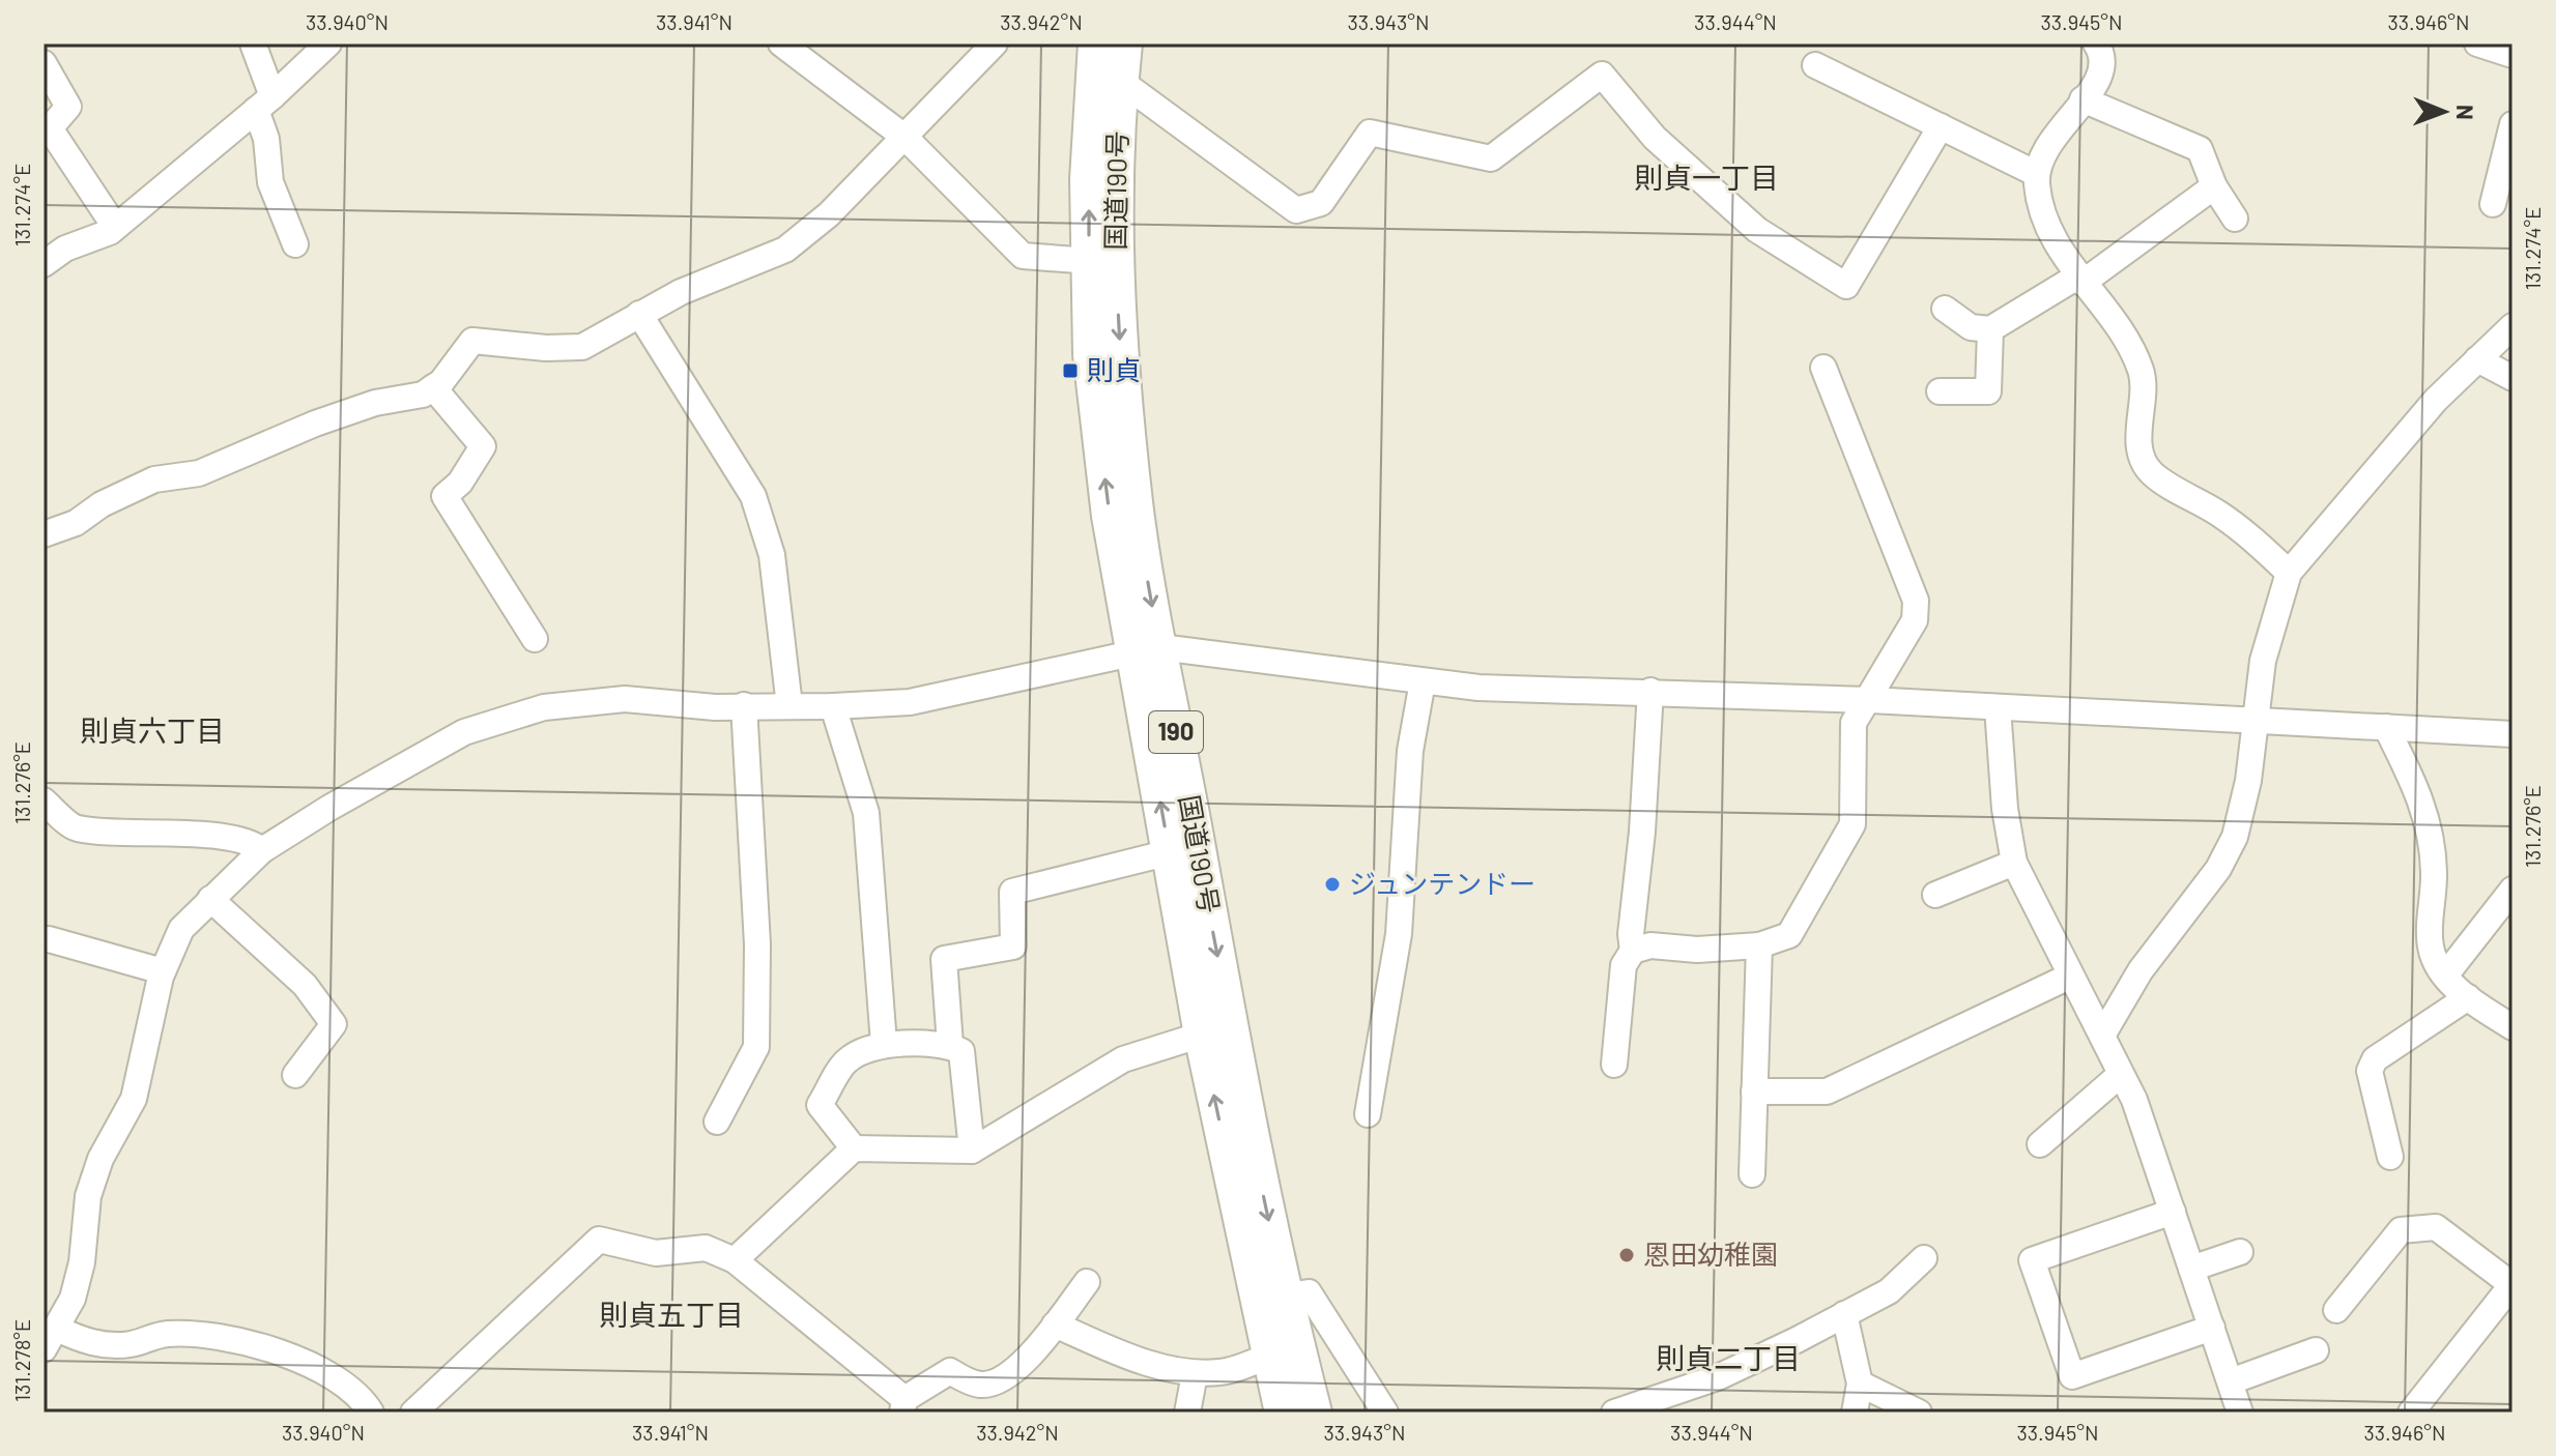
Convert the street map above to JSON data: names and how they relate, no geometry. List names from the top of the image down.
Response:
{
  "streets": {
    "highway": ["国道190号", "190"]
  },
  "districts": [
    "則貞一丁目",
    "則貞六丁目",
    "則貞五丁目",
    "則貞二丁目"
  ],
  "places": {
    "transit": ["則貞"],
    "other": ["ジュンテンドー", "恩田幼稚園"]
  },
  "north": "right",
  "coordinates": [
    "33.940°N",
    "33.941°N",
    "33.942°N",
    "33.943°N",
    "33.944°N",
    "33.945°N",
    "33.946°N",
    "131.274°E",
    "131.276°E",
    "131.278°E"
  ]
}
